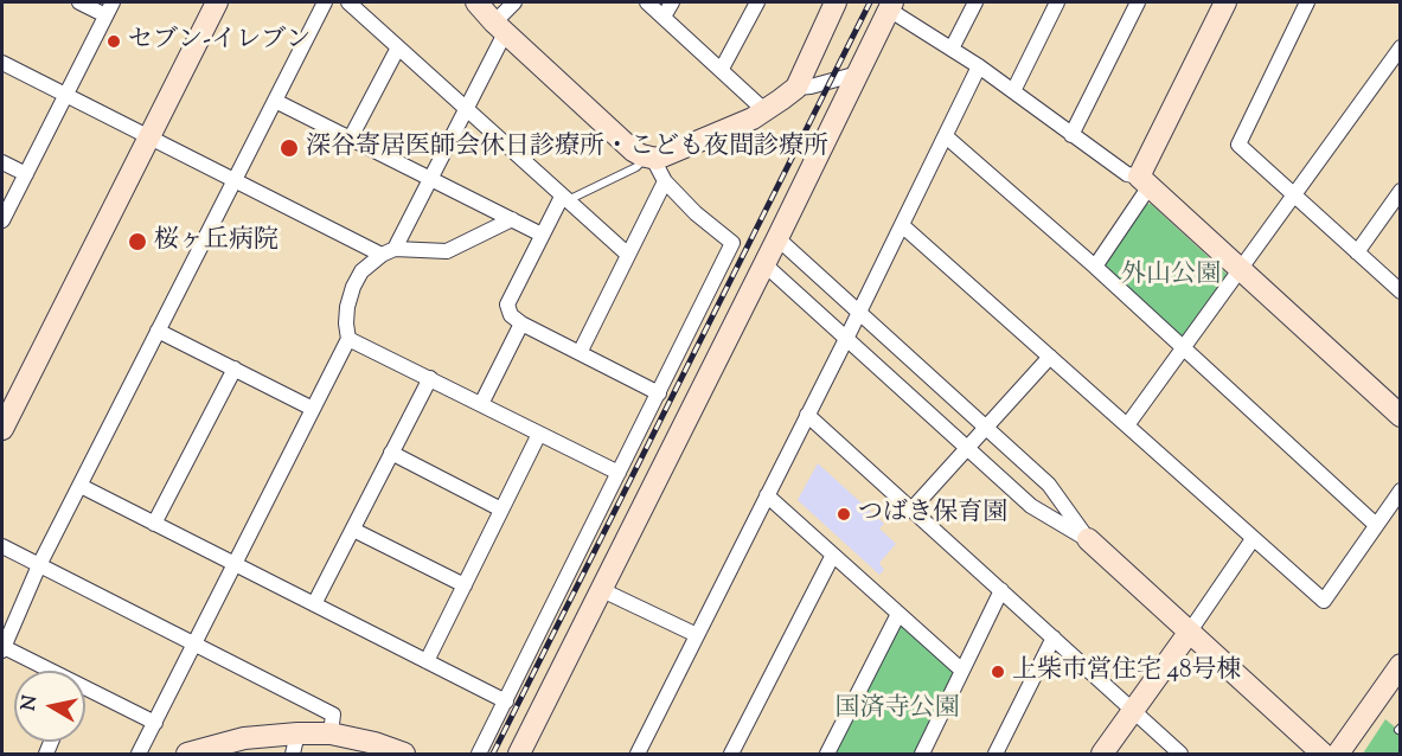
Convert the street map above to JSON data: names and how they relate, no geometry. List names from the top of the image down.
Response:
{
  "parks": ["外山公園", "国済寺公園"],
  "places": [
    "セブン-イレブン",
    "深谷寄居医師会休日診療所・こども夜間診療所",
    "桜ヶ丘病院",
    "つばき保育園",
    "上柴市営住宅 48号棟"
  ],
  "north": "left"
}
